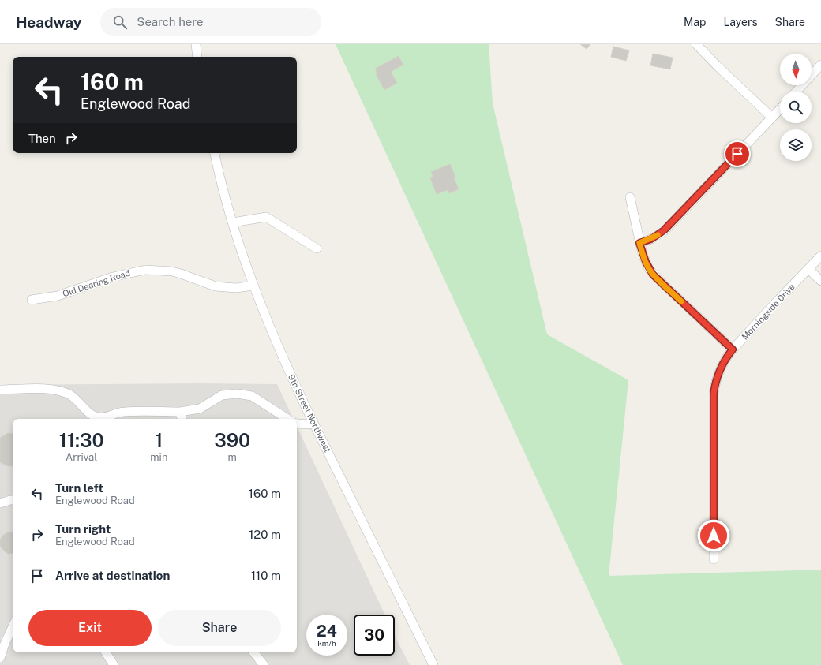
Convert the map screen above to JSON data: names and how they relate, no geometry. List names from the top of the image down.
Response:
{
  "streets": {
    "street": ["Old Dearing Road", "Morningside Drive", "9th Street Northwest"]
  },
  "crossings": [
    ["Old Dearing Road", "9th Street Northwest"]
  ],
  "north": "bottom",
  "page": {
    "header": "Headway",
    "search": "Search here",
    "nav": ["Map", "Layers", "Share"],
    "turn": ["160 m", "Englewood Road"],
    "then": "Then",
    "eta": [
      "11:30",
      "Arrival",
      "1",
      "min",
      "390",
      "m"
    ],
    "list": [
      {
        "name": "Turn left",
        "note": "Englewood Road",
        "value": "160 m"
      },
      {
        "name": "Turn right",
        "note": "Englewood Road",
        "value": "120 m"
      },
      {
        "name": "Arrive at destination",
        "value": "110 m"
      }
    ],
    "buttons": ["Exit", "Share"],
    "speed": "24 km/h",
    "limit": "30"
  }
}
